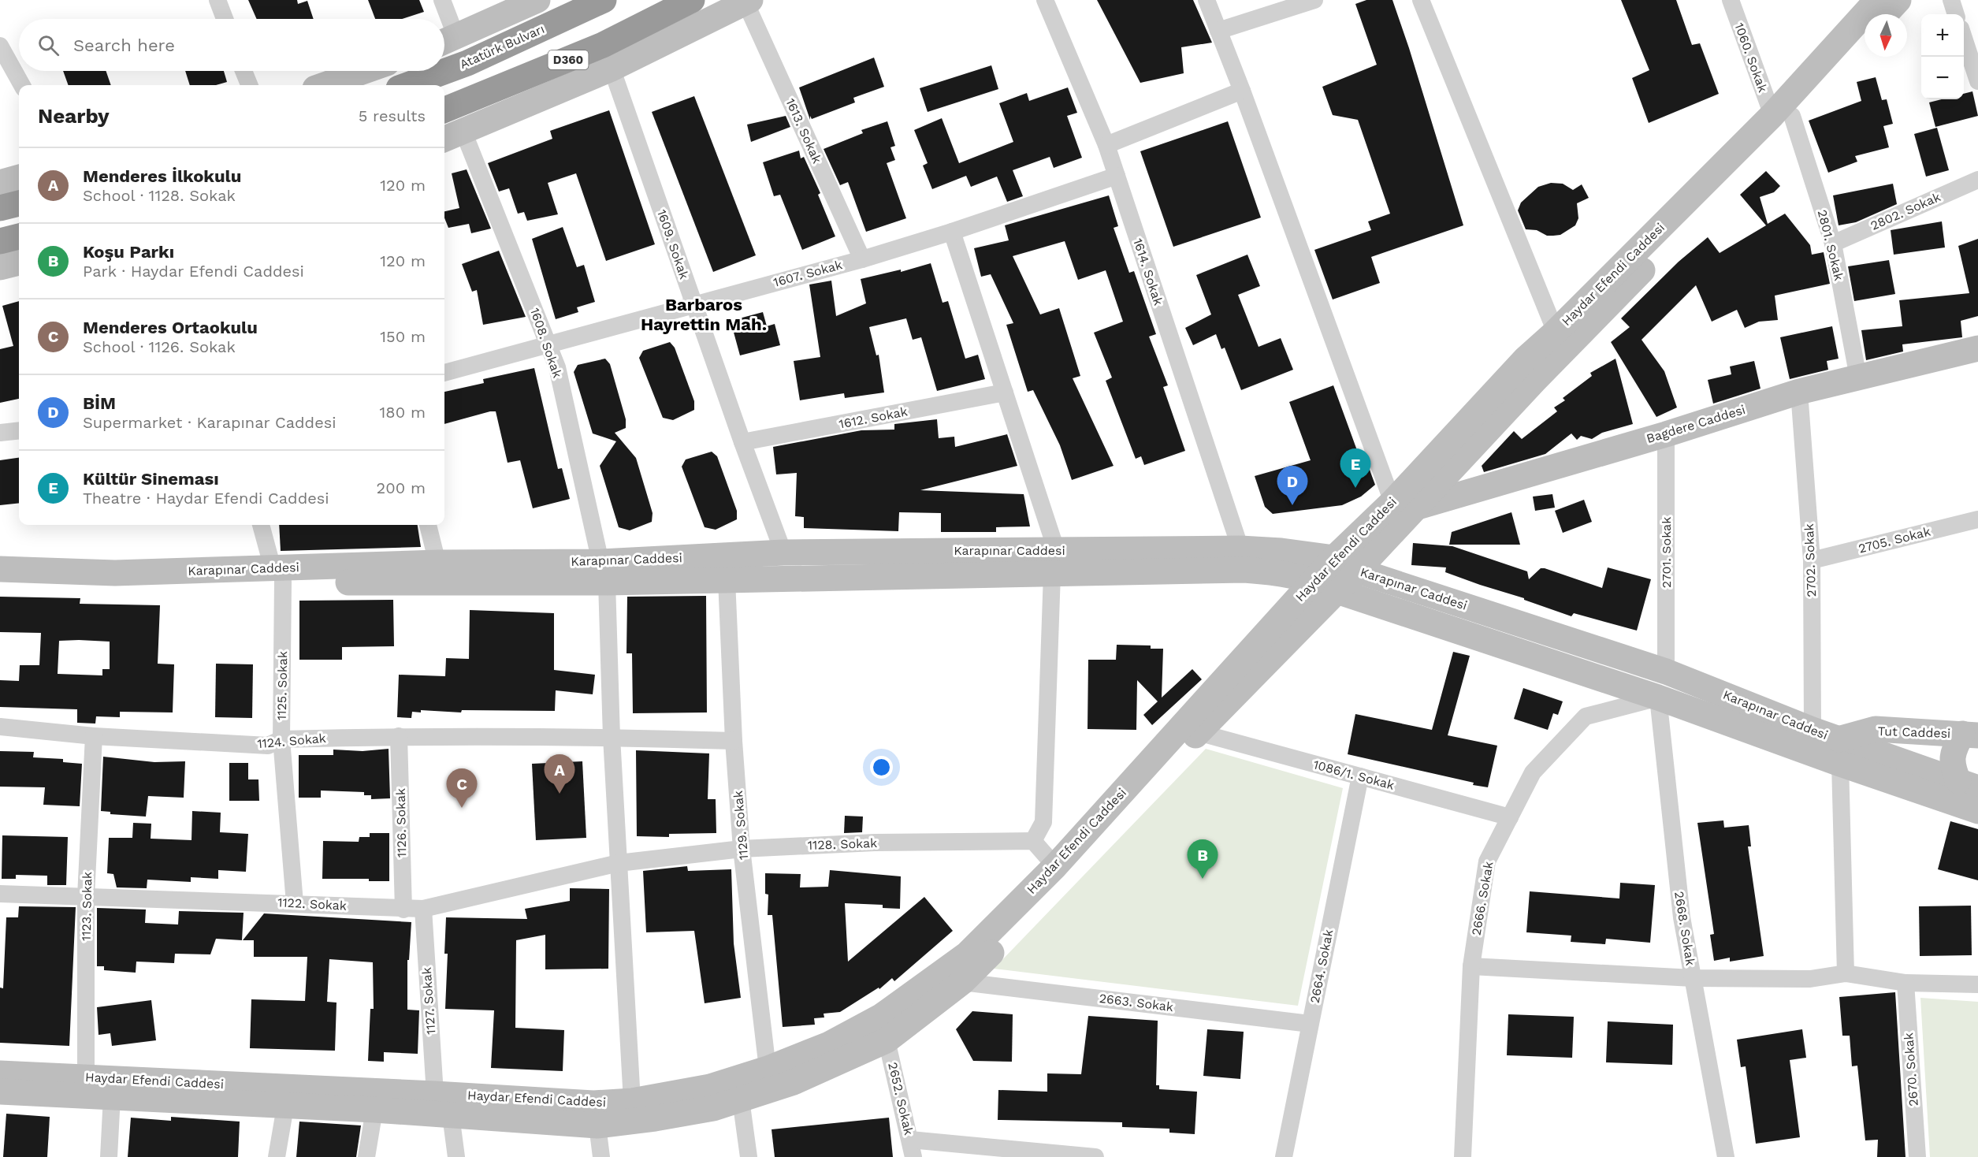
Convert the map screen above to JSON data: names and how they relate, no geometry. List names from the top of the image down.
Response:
{
  "streets": {
    "highway": ["Atatürk Bulvarı", "D360"],
    "main road": [
      "Haydar Efendi Caddesi",
      "Bagdere Caddesi",
      "Karapınar Caddesi",
      "Tut Caddesi"
    ],
    "street": [
      "1060. Sokak",
      "1613. Sokak",
      "2802. Sokak",
      "1609. Sokak",
      "2801. Sokak",
      "1614. Sokak",
      "1607. Sokak",
      "1608. Sokak",
      "1612. Sokak",
      "2705. Sokak",
      "2701. Sokak",
      "2702. Sokak",
      "1125. Sokak",
      "1124. Sokak",
      "1086/1. Sokak",
      "1126. Sokak",
      "1129. Sokak",
      "1128. Sokak",
      "2666. Sokak",
      "1122. Sokak",
      "1123. Sokak",
      "2668. Sokak",
      "2664. Sokak",
      "1127. Sokak",
      "2663. Sokak",
      "2670. Sokak",
      "2652. Sokak"
    ]
  },
  "crossings": [
    ["1060. Sokak", "2801. Sokak"],
    ["1060. Sokak", "Haydar Efendi Caddesi"],
    ["D360", "1609. Sokak"],
    ["1613. Sokak", "1607. Sokak"],
    ["2802. Sokak", "2801. Sokak"],
    ["1609. Sokak", "1607. Sokak"],
    ["1609. Sokak", "1612. Sokak"],
    ["1609. Sokak", "Karapınar Caddesi"],
    ["2801. Sokak", "Haydar Efendi Caddesi"],
    ["2801. Sokak", "Bagdere Caddesi"],
    ["1614. Sokak", "1607. Sokak"],
    ["1614. Sokak", "Karapınar Caddesi"],
    ["1607. Sokak", "1608. Sokak"],
    ["Haydar Efendi Caddesi", "Bagdere Caddesi"],
    ["Haydar Efendi Caddesi", "Karapınar Caddesi"],
    ["Haydar Efendi Caddesi", "1086/1. Sokak"],
    ["Haydar Efendi Caddesi", "1129. Sokak"],
    ["Haydar Efendi Caddesi", "1123. Sokak"],
    ["Haydar Efendi Caddesi", "1127. Sokak"],
    ["Haydar Efendi Caddesi", "2663. Sokak"],
    ["Haydar Efendi Caddesi", "2652. Sokak"],
    ["1608. Sokak", "Karapınar Caddesi"],
    ["Bagdere Caddesi", "2701. Sokak"],
    ["Bagdere Caddesi", "2702. Sokak"],
    ["2705. Sokak", "2702. Sokak"],
    ["Karapınar Caddesi", "2701. Sokak"],
    ["Karapınar Caddesi", "2702. Sokak"],
    ["Karapınar Caddesi", "1125. Sokak"],
    ["Karapınar Caddesi", "Tut Caddesi"],
    ["Karapınar Caddesi", "1129. Sokak"],
    ["Karapınar Caddesi", "2666. Sokak"],
    ["Karapınar Caddesi", "2668. Sokak"],
    ["1125. Sokak", "1124. Sokak"],
    ["1125. Sokak", "1122. Sokak"],
    ["1124. Sokak", "1126. Sokak"],
    ["1124. Sokak", "1129. Sokak"],
    ["1124. Sokak", "1123. Sokak"],
    ["1086/1. Sokak", "2666. Sokak"],
    ["1086/1. Sokak", "2664. Sokak"],
    ["1126. Sokak", "1122. Sokak"],
    ["1129. Sokak", "1128. Sokak"],
    ["1128. Sokak", "1122. Sokak"],
    ["2666. Sokak", "2668. Sokak"],
    ["1122. Sokak", "1123. Sokak"],
    ["1122. Sokak", "1127. Sokak"],
    ["2664. Sokak", "2663. Sokak"]
  ],
  "districts": ["Barbaros Hayrettin Mah."],
  "north": "bottom",
  "page": {
    "map_buttons": ["+", "−"],
    "search": "Search here",
    "heading": ["Nearby", "5 results"],
    "list": [
      {
        "mark": "A",
        "name": "Menderes İlkokulu",
        "note": "School · 1128. Sokak",
        "value": "120 m"
      },
      {
        "mark": "B",
        "name": "Koşu Parkı",
        "note": "Park · Haydar Efendi Caddesi",
        "value": "120 m"
      },
      {
        "mark": "C",
        "name": "Menderes Ortaokulu",
        "note": "School · 1126. Sokak",
        "value": "150 m"
      },
      {
        "mark": "D",
        "name": "BİM",
        "note": "Supermarket · Karapınar Caddesi",
        "value": "180 m"
      },
      {
        "mark": "E",
        "name": "Kültür Sineması",
        "note": "Theatre · Haydar Efendi Caddesi",
        "value": "200 m"
      }
    ],
    "pins": [
      "E",
      "D",
      "A",
      "C",
      "B"
    ]
  }
}
